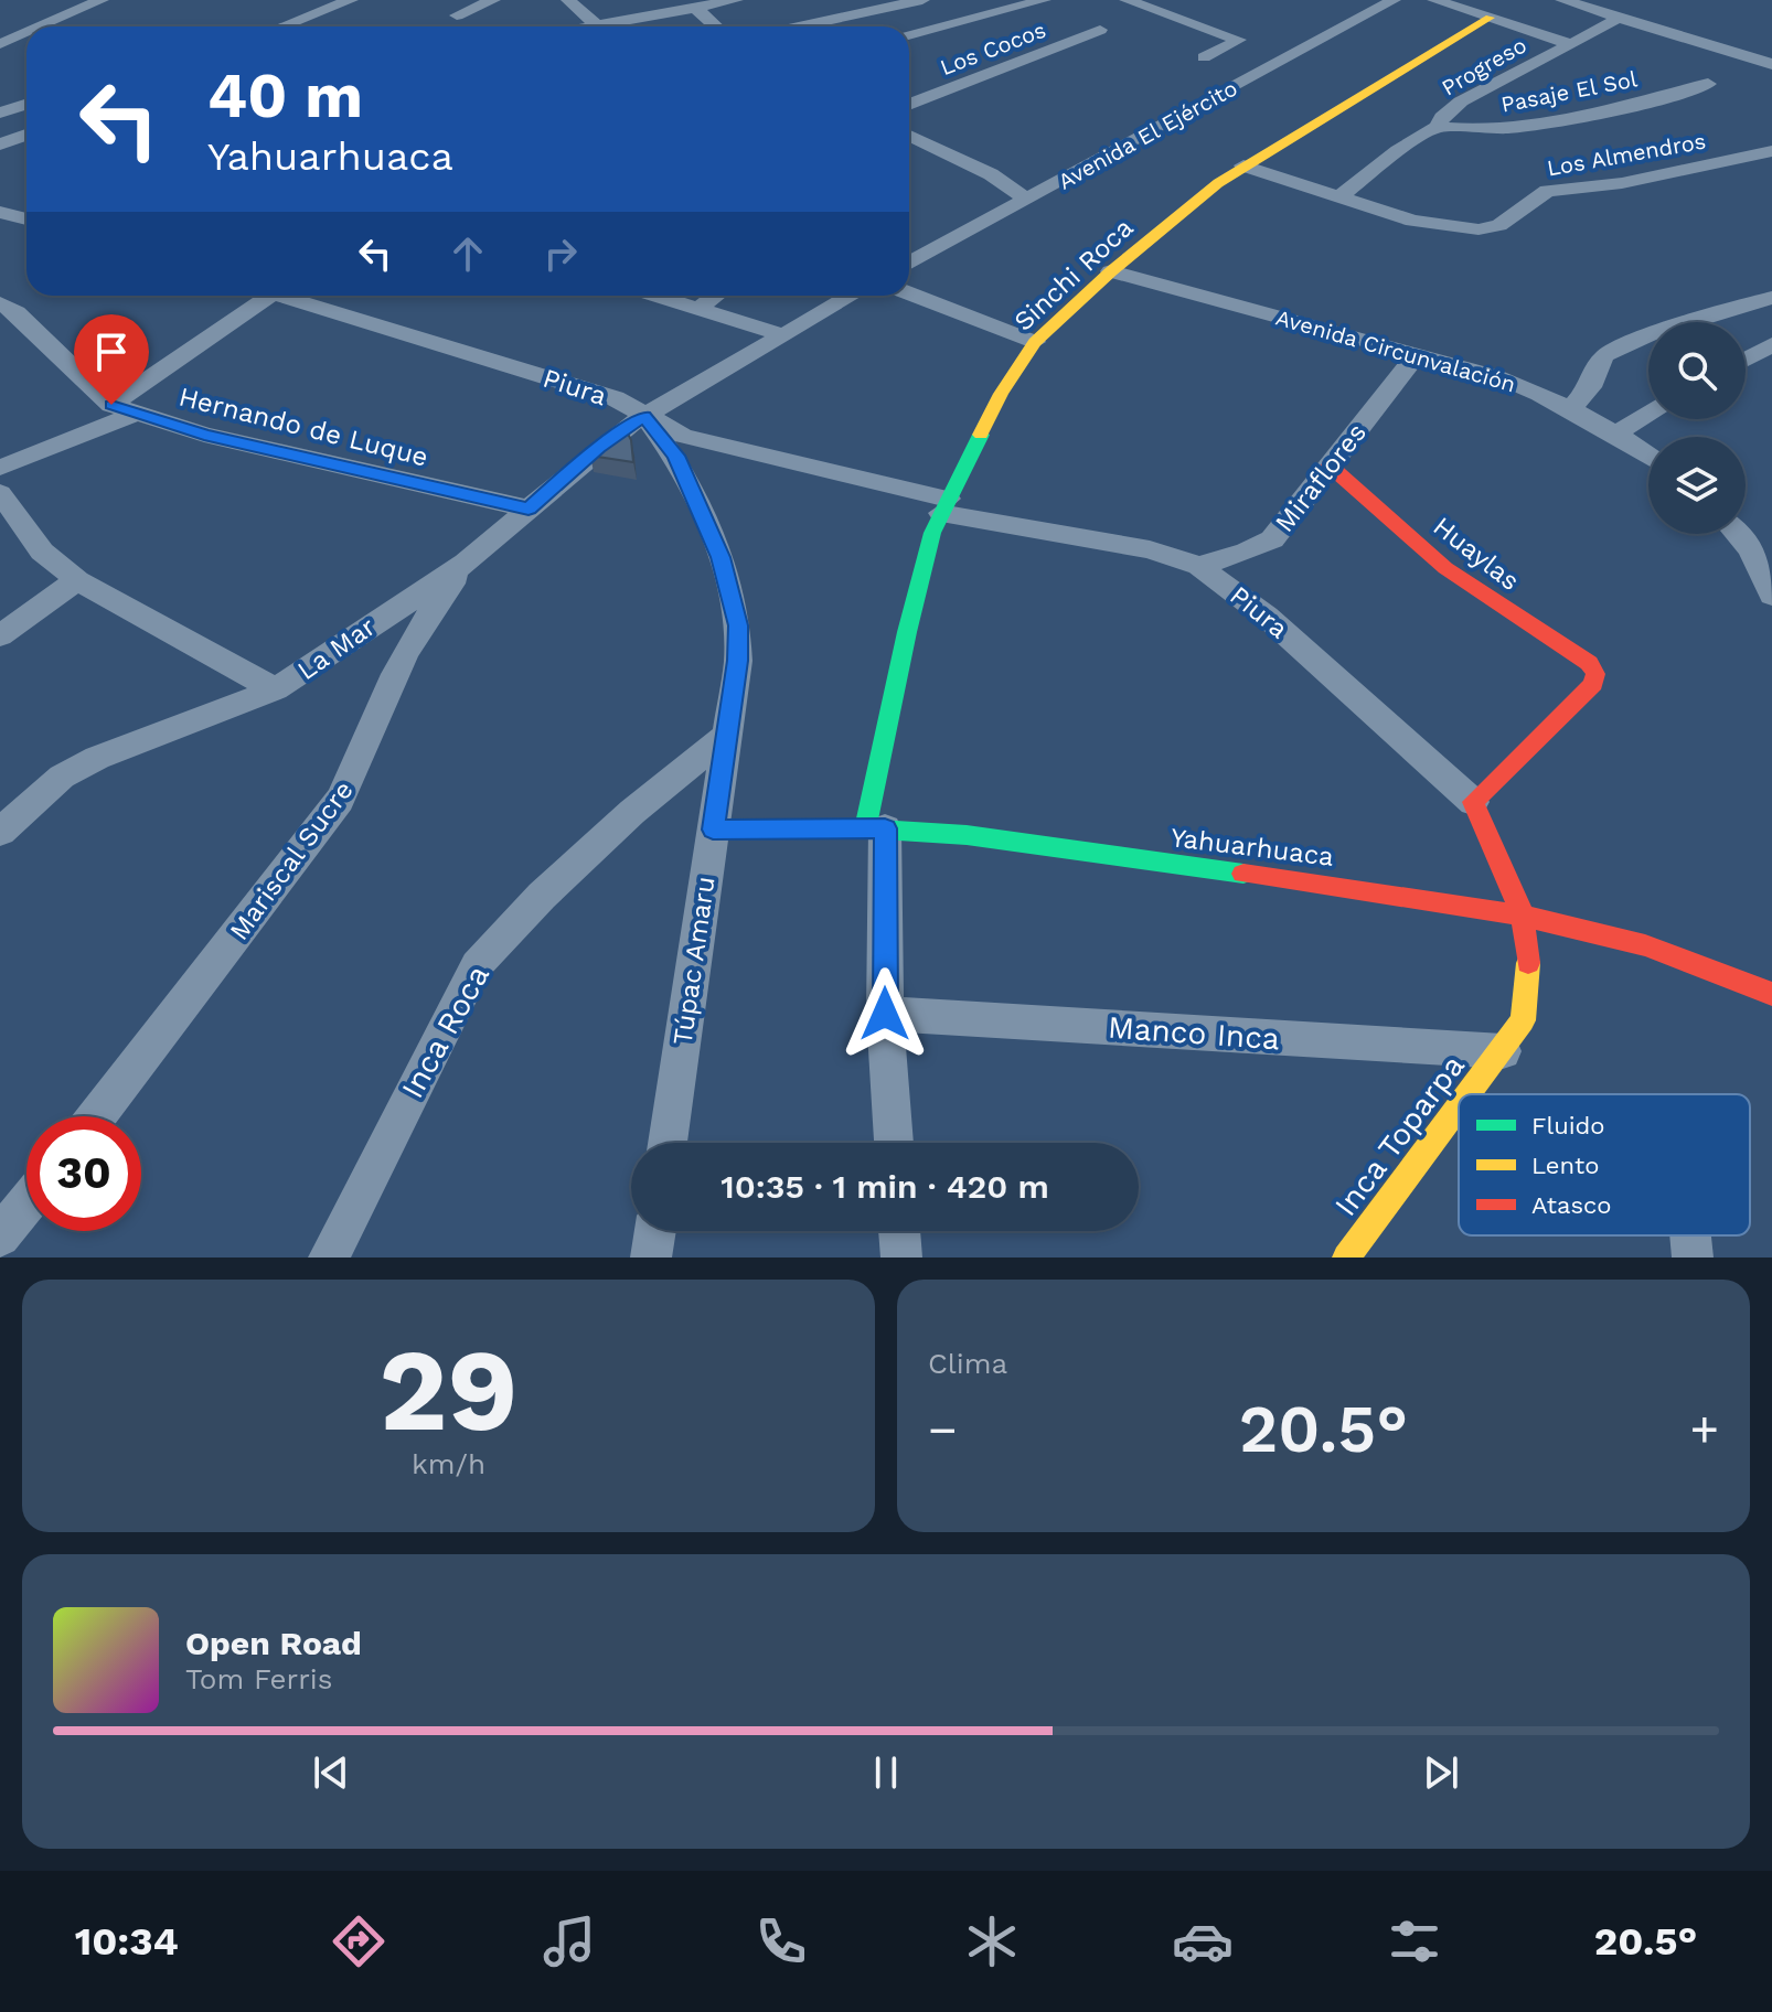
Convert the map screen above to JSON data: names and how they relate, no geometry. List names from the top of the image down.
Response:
{
  "streets": {
    "street": [
      "Los Cocos",
      "Progreso",
      "Pasaje El Sol",
      "Avenida El Ejército",
      "Los Almendros",
      "Sinchi Roca",
      "Avenida Circunvalación",
      "Piura",
      "Hernando de Luque",
      "Miraflores",
      "Huaylas",
      "La Mar",
      "Yahuarhuaca",
      "Mariscal Sucre",
      "Túpac Amaru",
      "Inca Roca",
      "Manco Inca",
      "Inca Toparpa"
    ]
  },
  "crossings": [
    ["Progreso", "Pasaje El Sol"],
    ["Progreso", "Los Almendros"],
    ["Los Almendros", "Sinchi Roca"],
    ["Sinchi Roca", "Avenida Circunvalación"],
    ["Sinchi Roca", "Piura"],
    ["Sinchi Roca", "Yahuarhuaca"],
    ["Avenida Circunvalación", "Miraflores"],
    ["Piura", "Miraflores"],
    ["Piura", "Huaylas"],
    ["Piura", "La Mar"],
    ["Piura", "Túpac Amaru"],
    ["Piura", "Inca Toparpa"],
    ["Hernando de Luque", "La Mar"],
    ["Miraflores", "Huaylas"],
    ["Huaylas", "Inca Toparpa"],
    ["La Mar", "Mariscal Sucre"],
    ["La Mar", "Túpac Amaru"],
    ["Yahuarhuaca", "Túpac Amaru"],
    ["Yahuarhuaca", "Inca Toparpa"],
    ["Túpac Amaru", "Inca Roca"],
    ["Manco Inca", "Inca Toparpa"]
  ],
  "legend": ["Fluido", "Lento", "Atasco"],
  "page": {
    "turn": ["40 m", "Yahuarhuaca"],
    "limit": "30",
    "trip": "10:35 · 1 min · 420 m",
    "tile": [
      ["29", "km/h"],
      "Clima"
    ],
    "heat": ["−", "20.5°", "+"],
    "song": ["Open Road", "Tom Ferris"],
    "tabs": ["10:34", "20.5°"]
  }
}
